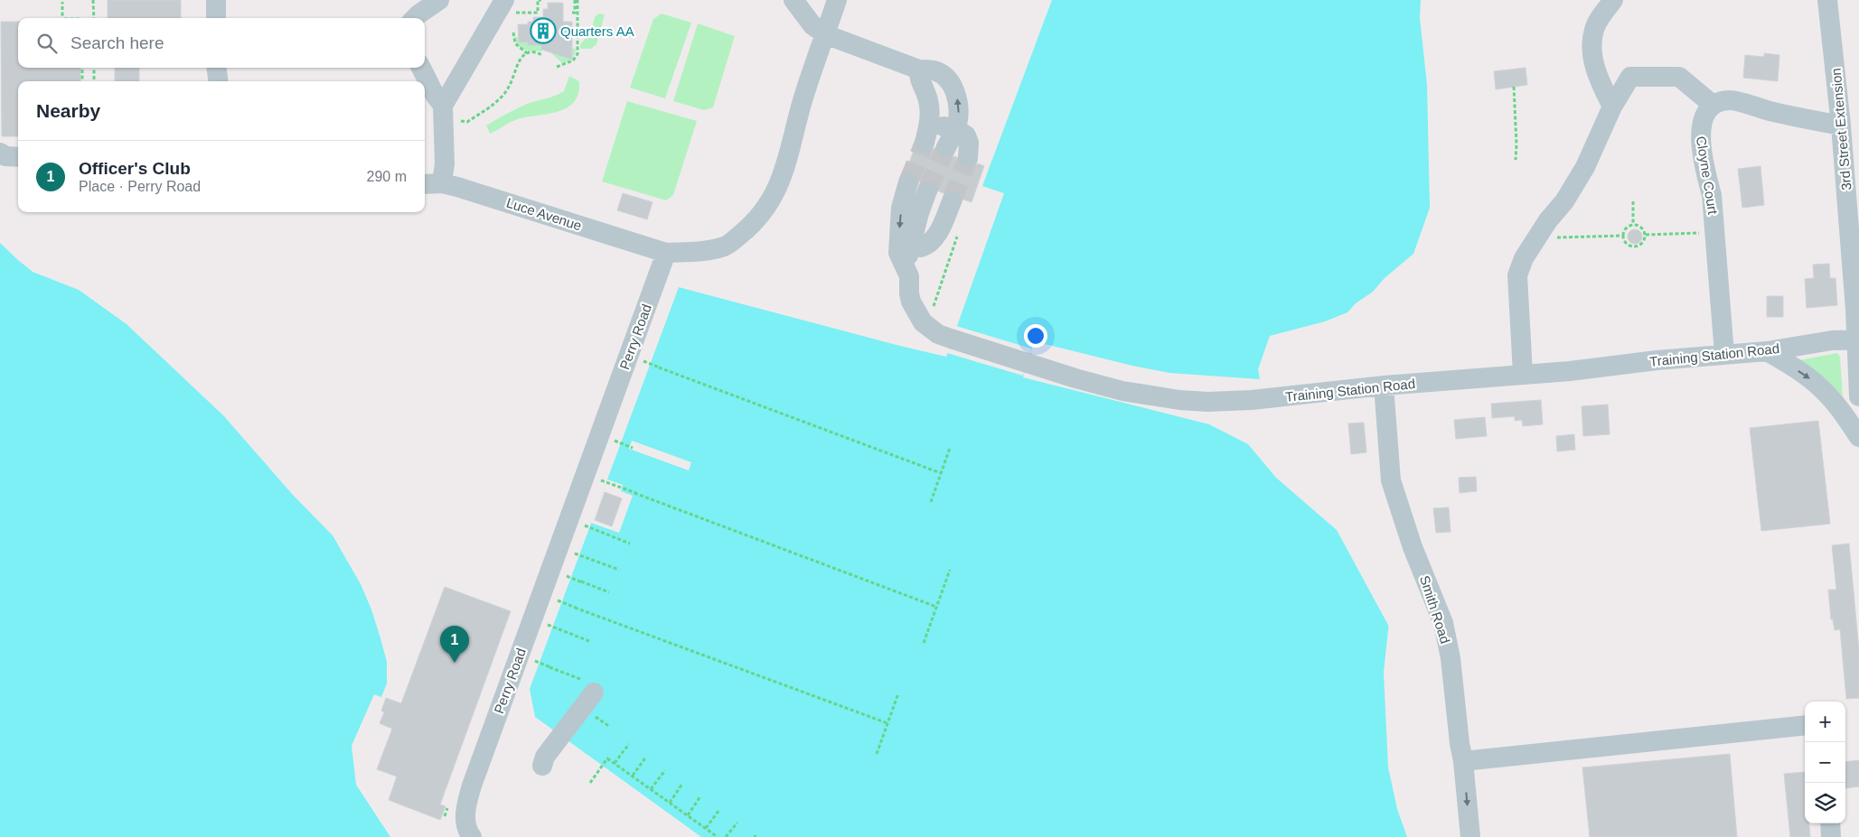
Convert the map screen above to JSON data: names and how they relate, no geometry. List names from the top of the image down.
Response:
{
  "streets": {
    "street": [
      "3rd Street Extension",
      "Cloyne Court",
      "Luce Avenue",
      "Perry Road",
      "Training Station Road",
      "Smith Road"
    ]
  },
  "crossings": [
    ["3rd Street Extension", "Training Station Road"],
    ["Cloyne Court", "Training Station Road"],
    ["Luce Avenue", "Perry Road"],
    ["Training Station Road", "Smith Road"]
  ],
  "places": {
    "building": ["Quarters AA"]
  },
  "page": {
    "search": "Search here",
    "heading": "Nearby",
    "list": [
      {
        "mark": "1",
        "name": "Officer's Club",
        "note": "Place · Perry Road",
        "value": "290 m"
      }
    ],
    "pins": "1",
    "map_buttons": ["+", "−"]
  }
}
